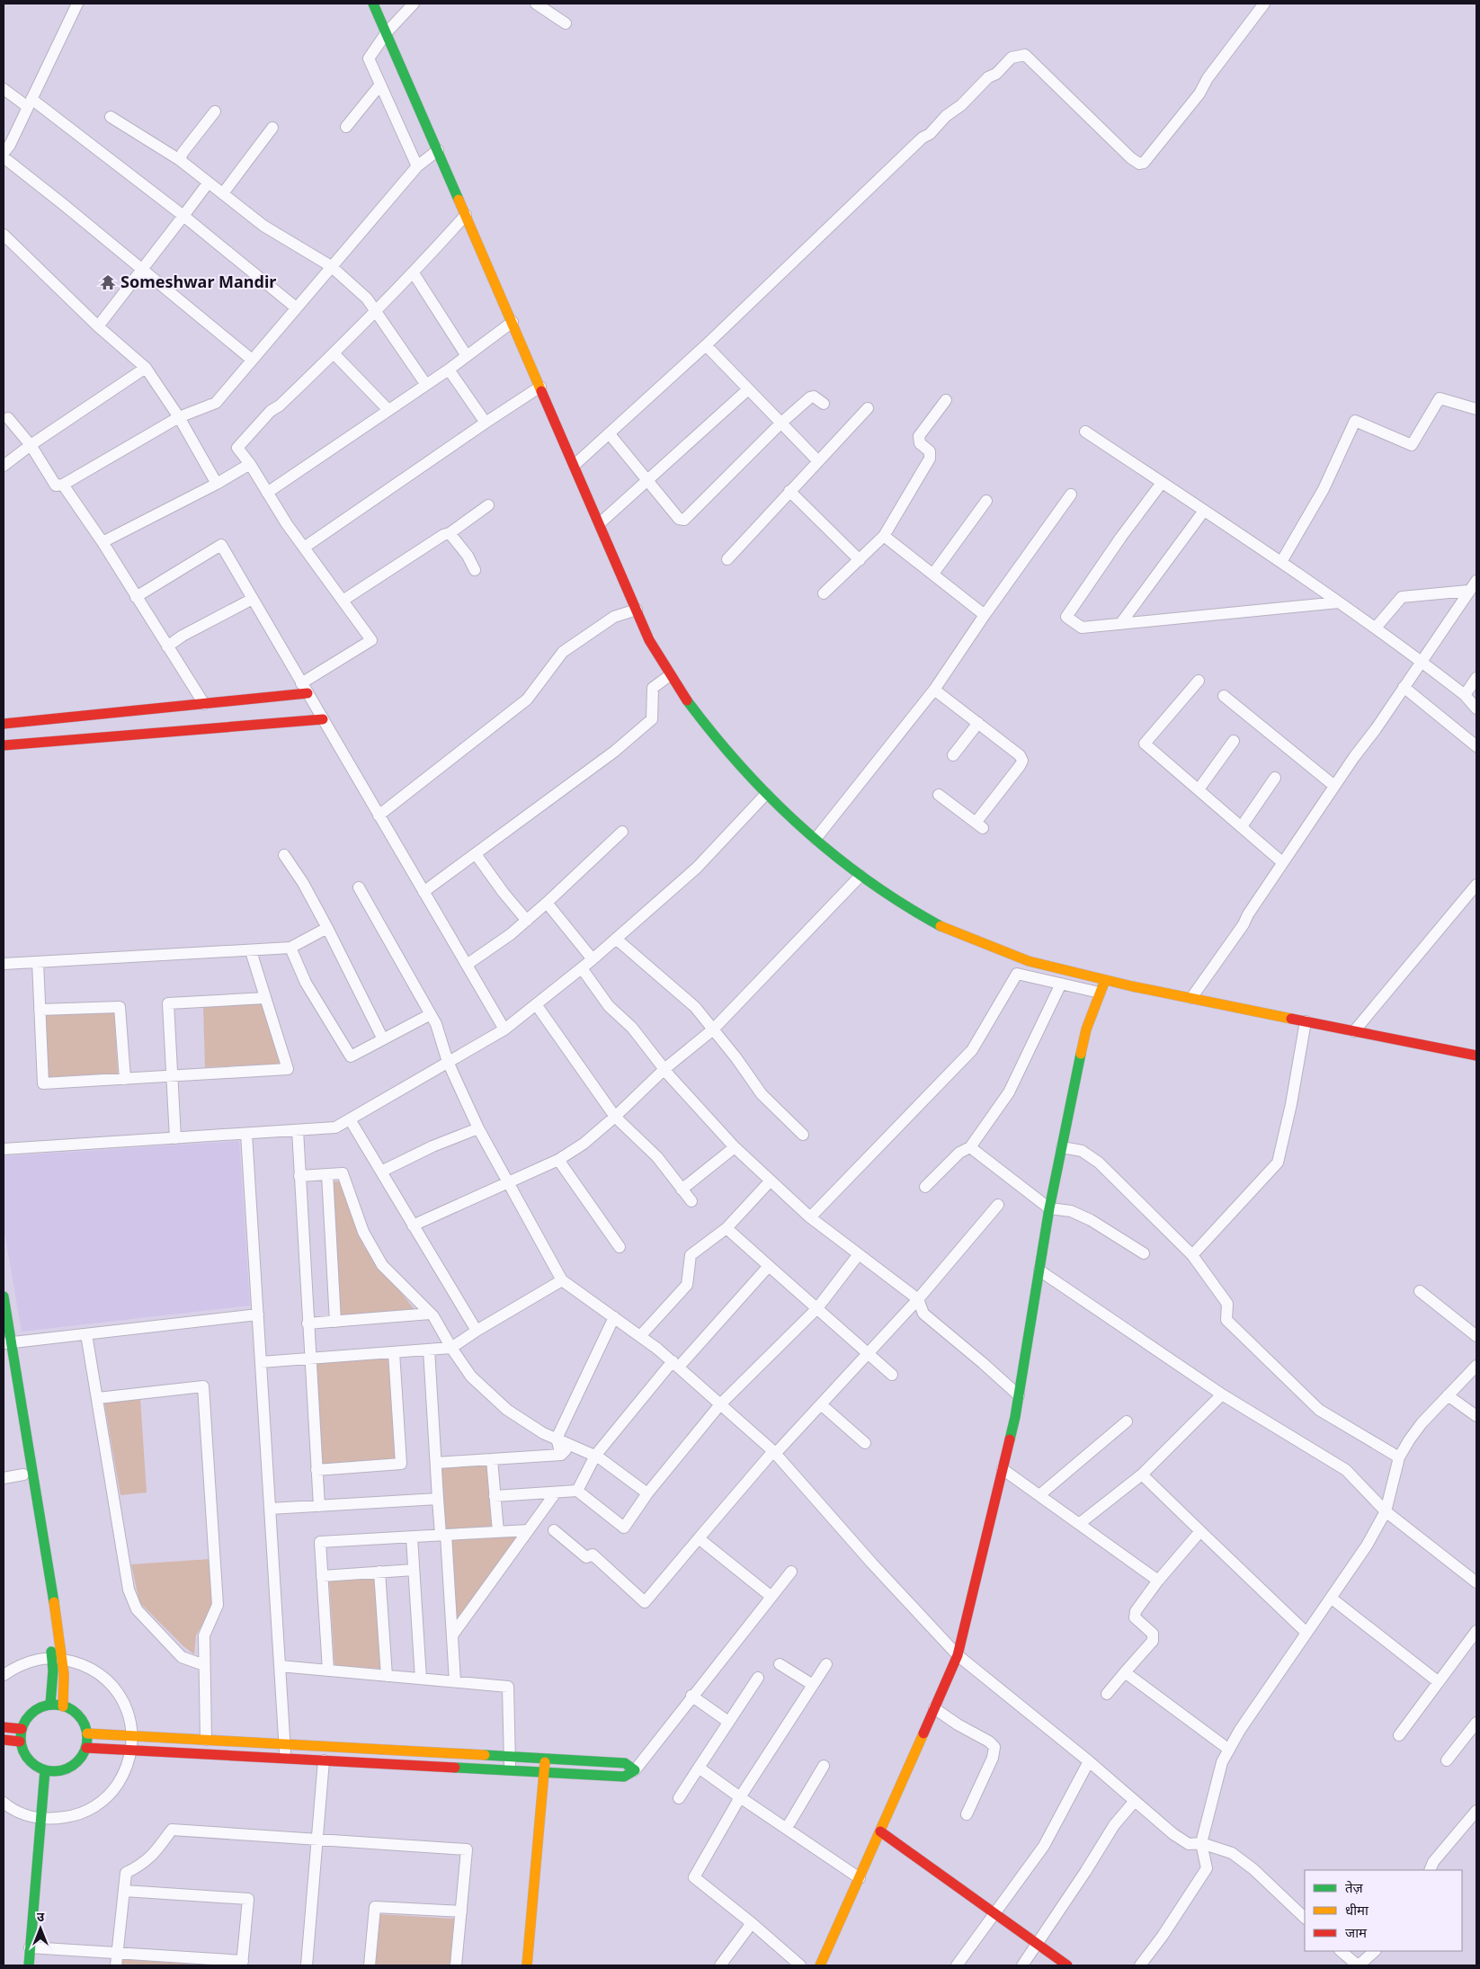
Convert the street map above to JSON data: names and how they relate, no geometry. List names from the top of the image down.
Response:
{
  "places": {
    "temple": ["Someshwar Mandir"]
  },
  "legend": ["तेज़", "धीमा", "जाम"],
  "north": "top"
}
